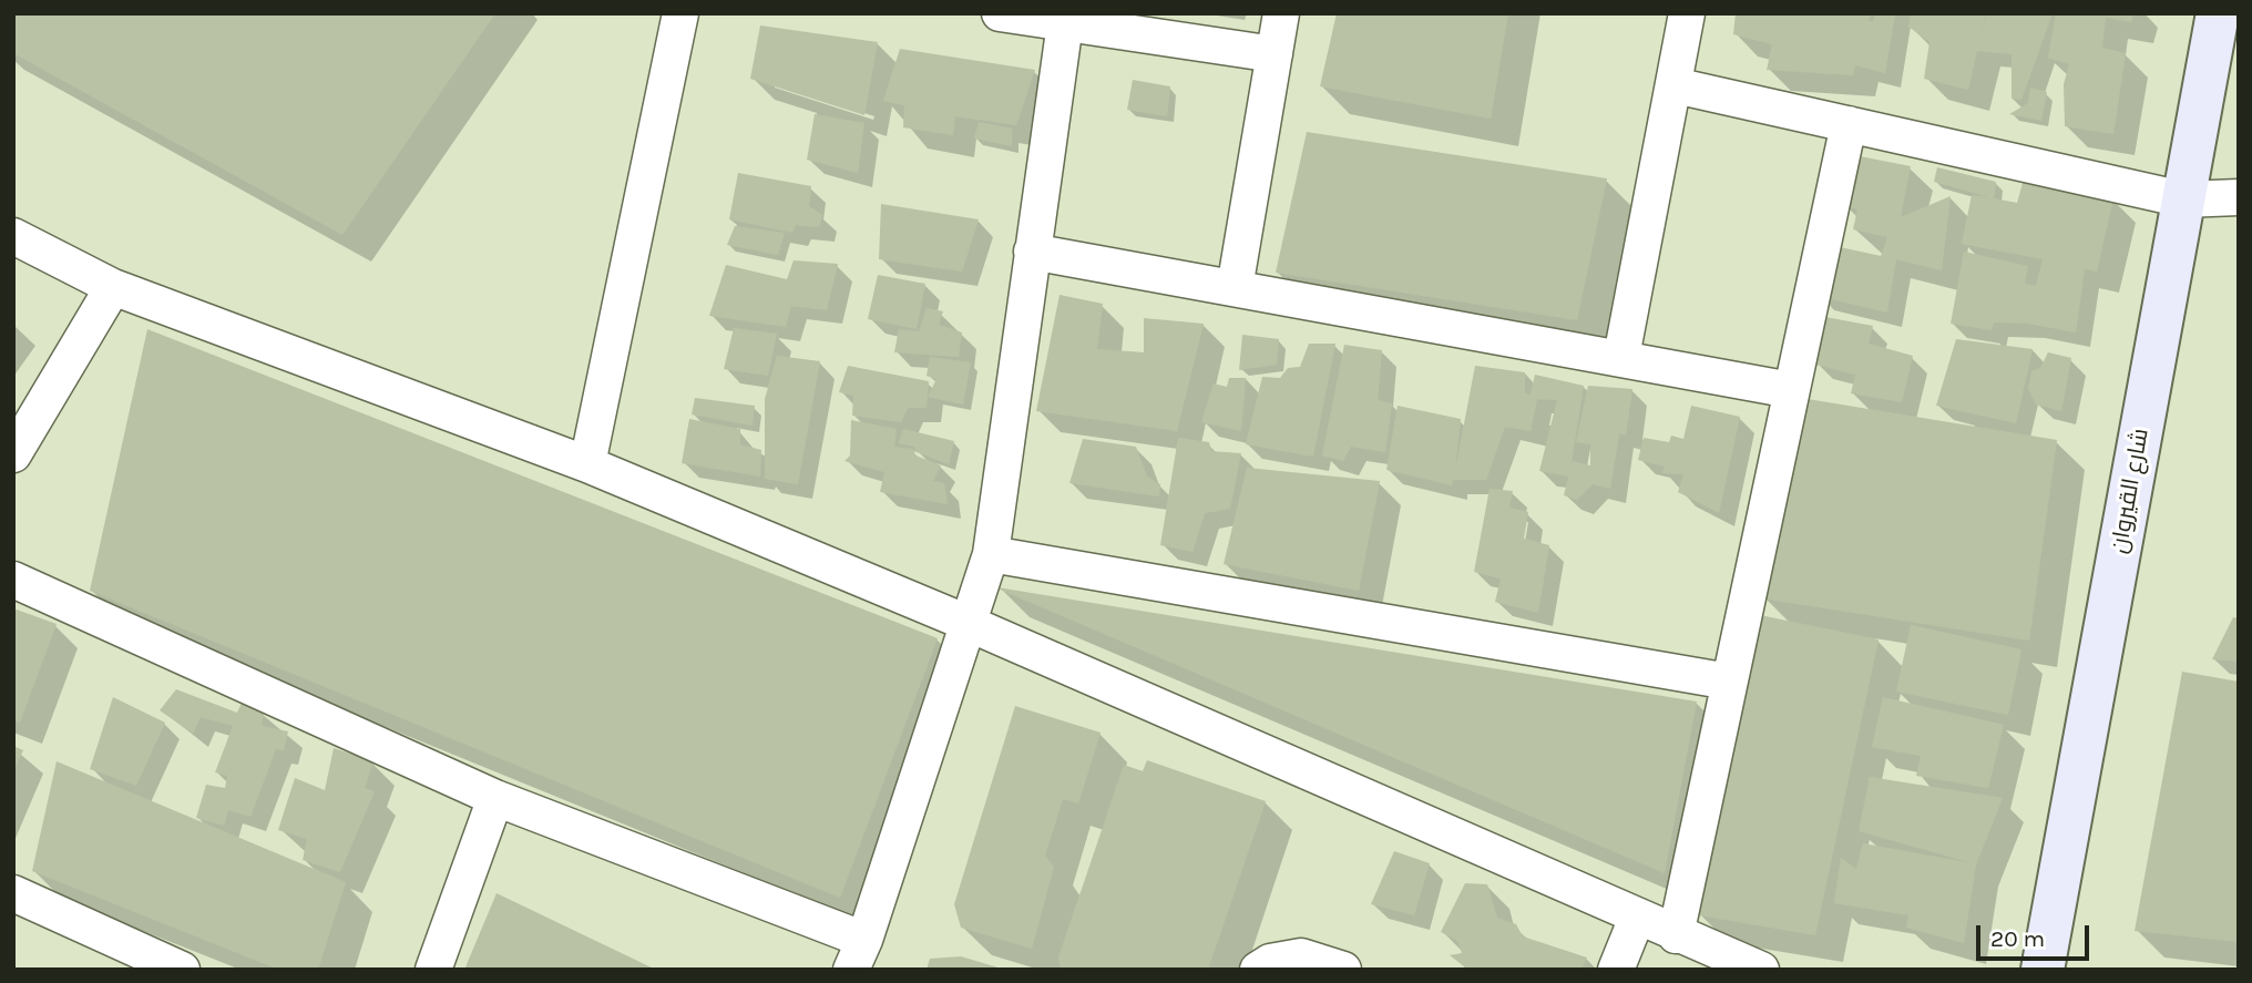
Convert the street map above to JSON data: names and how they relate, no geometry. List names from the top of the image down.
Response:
{
  "streets": {
    "main road": ["شارع القيروان"]
  },
  "scale_bar": "20 m"
}
